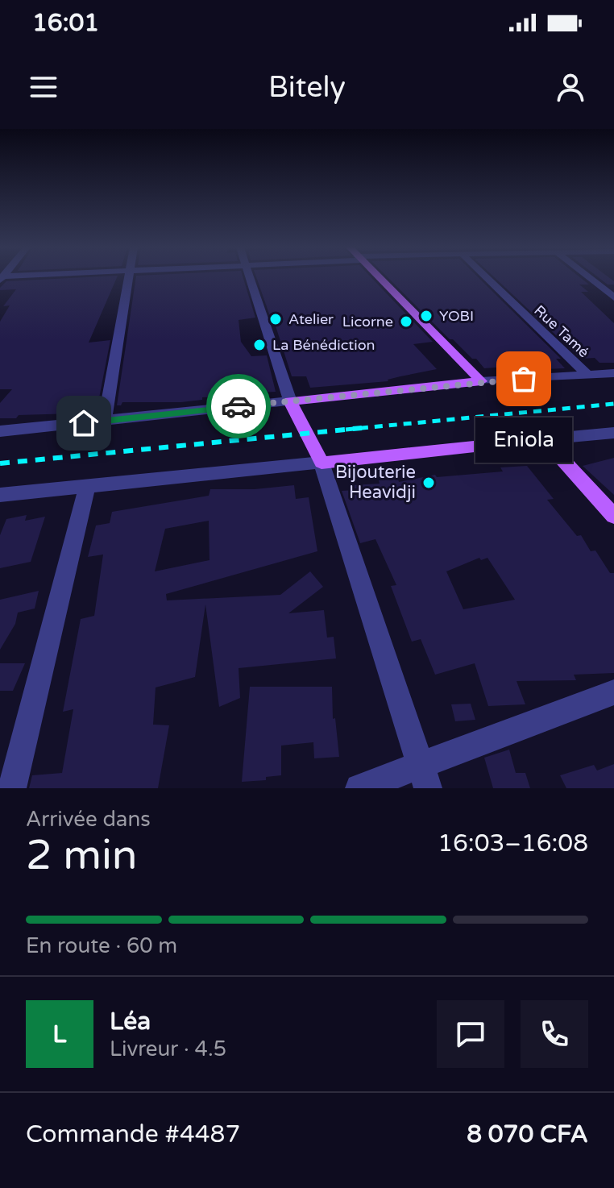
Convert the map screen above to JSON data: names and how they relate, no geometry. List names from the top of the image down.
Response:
{
  "streets": {
    "street": ["Rue Tamé"]
  },
  "places": [
    "YOBI",
    "Atelier",
    "Licorne",
    "La Bénédiction",
    "Eniola",
    "Bijouterie Heavidji"
  ],
  "page": {
    "status": "16:01",
    "header": "Bitely",
    "bubble": "Eniola",
    "heading": ["2 min", "Arrivée dans", "16:03–16:08"],
    "panel": [
      "Léa",
      "Livreur · 4.5",
      "Commande #4487",
      "8 070 CFA"
    ],
    "bar": "En route · 60 m",
    "round": "L"
  }
}
